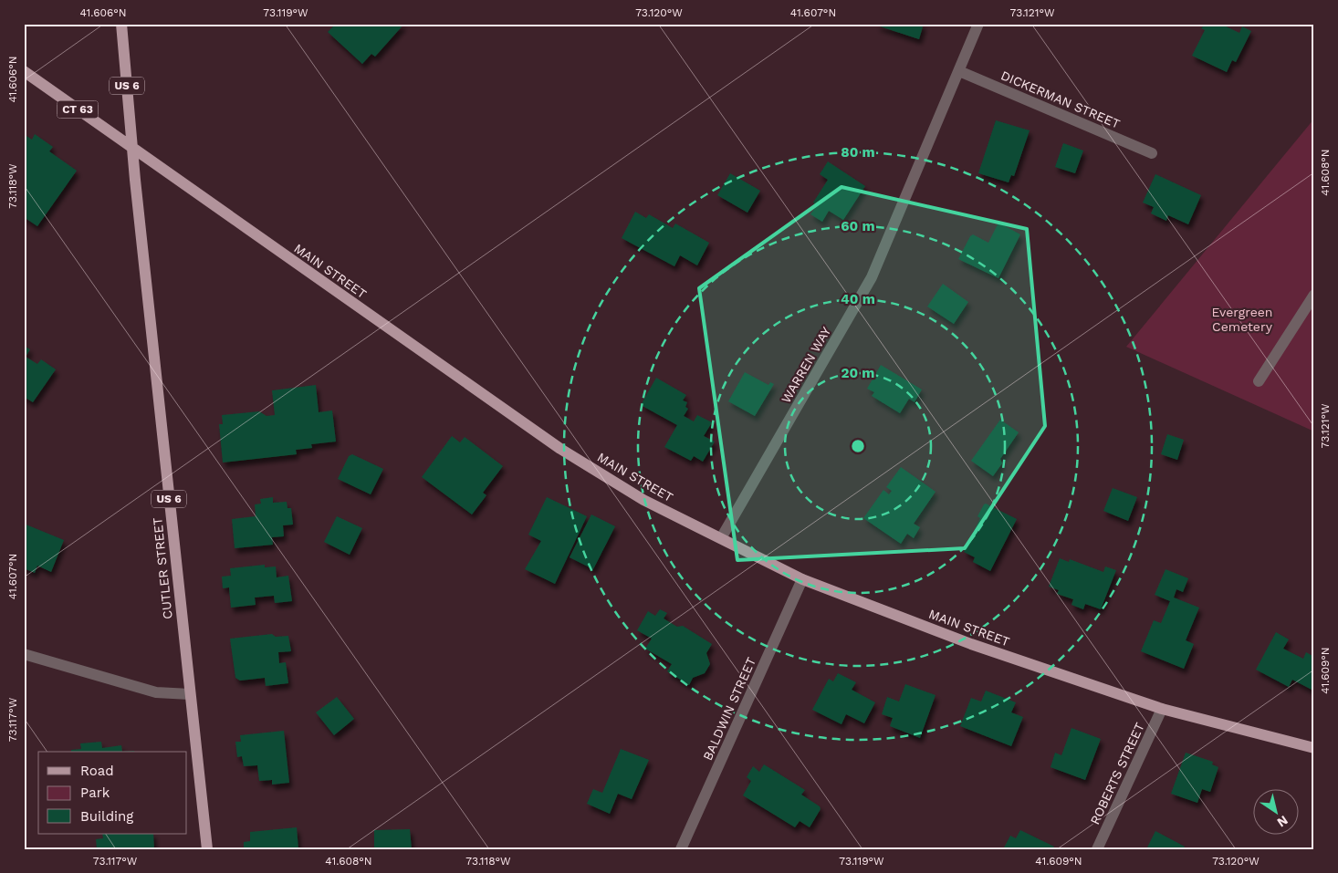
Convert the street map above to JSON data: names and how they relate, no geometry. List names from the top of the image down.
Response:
{
  "streets": {
    "main road": [
      "US 6",
      "CT 63",
      "MAIN STREET",
      "CUTLER STREET"
    ],
    "street": [
      "DICKERMAN STREET",
      "WARREN WAY",
      "BALDWIN STREET",
      "ROBERTS STREET"
    ]
  },
  "crossings": [
    ["US 6", "MAIN STREET"],
    ["US 6", "CUTLER STREET"],
    ["DICKERMAN STREET", "WARREN WAY"],
    ["MAIN STREET", "WARREN WAY"],
    ["MAIN STREET", "CUTLER STREET"],
    ["MAIN STREET", "BALDWIN STREET"],
    ["MAIN STREET", "ROBERTS STREET"]
  ],
  "parks": ["Evergreen Cemetery"],
  "legend": ["Road", "Park", "Building"],
  "north": "bottom right",
  "coordinates": [
    "41.606°N",
    "73.119°W",
    "73.120°W",
    "41.607°N",
    "73.121°W",
    "41.608°N",
    "73.118°W",
    "41.609°N",
    "73.117°W"
  ],
  "rings": [
    "80 m",
    "60 m",
    "40 m",
    "20 m"
  ]
}
